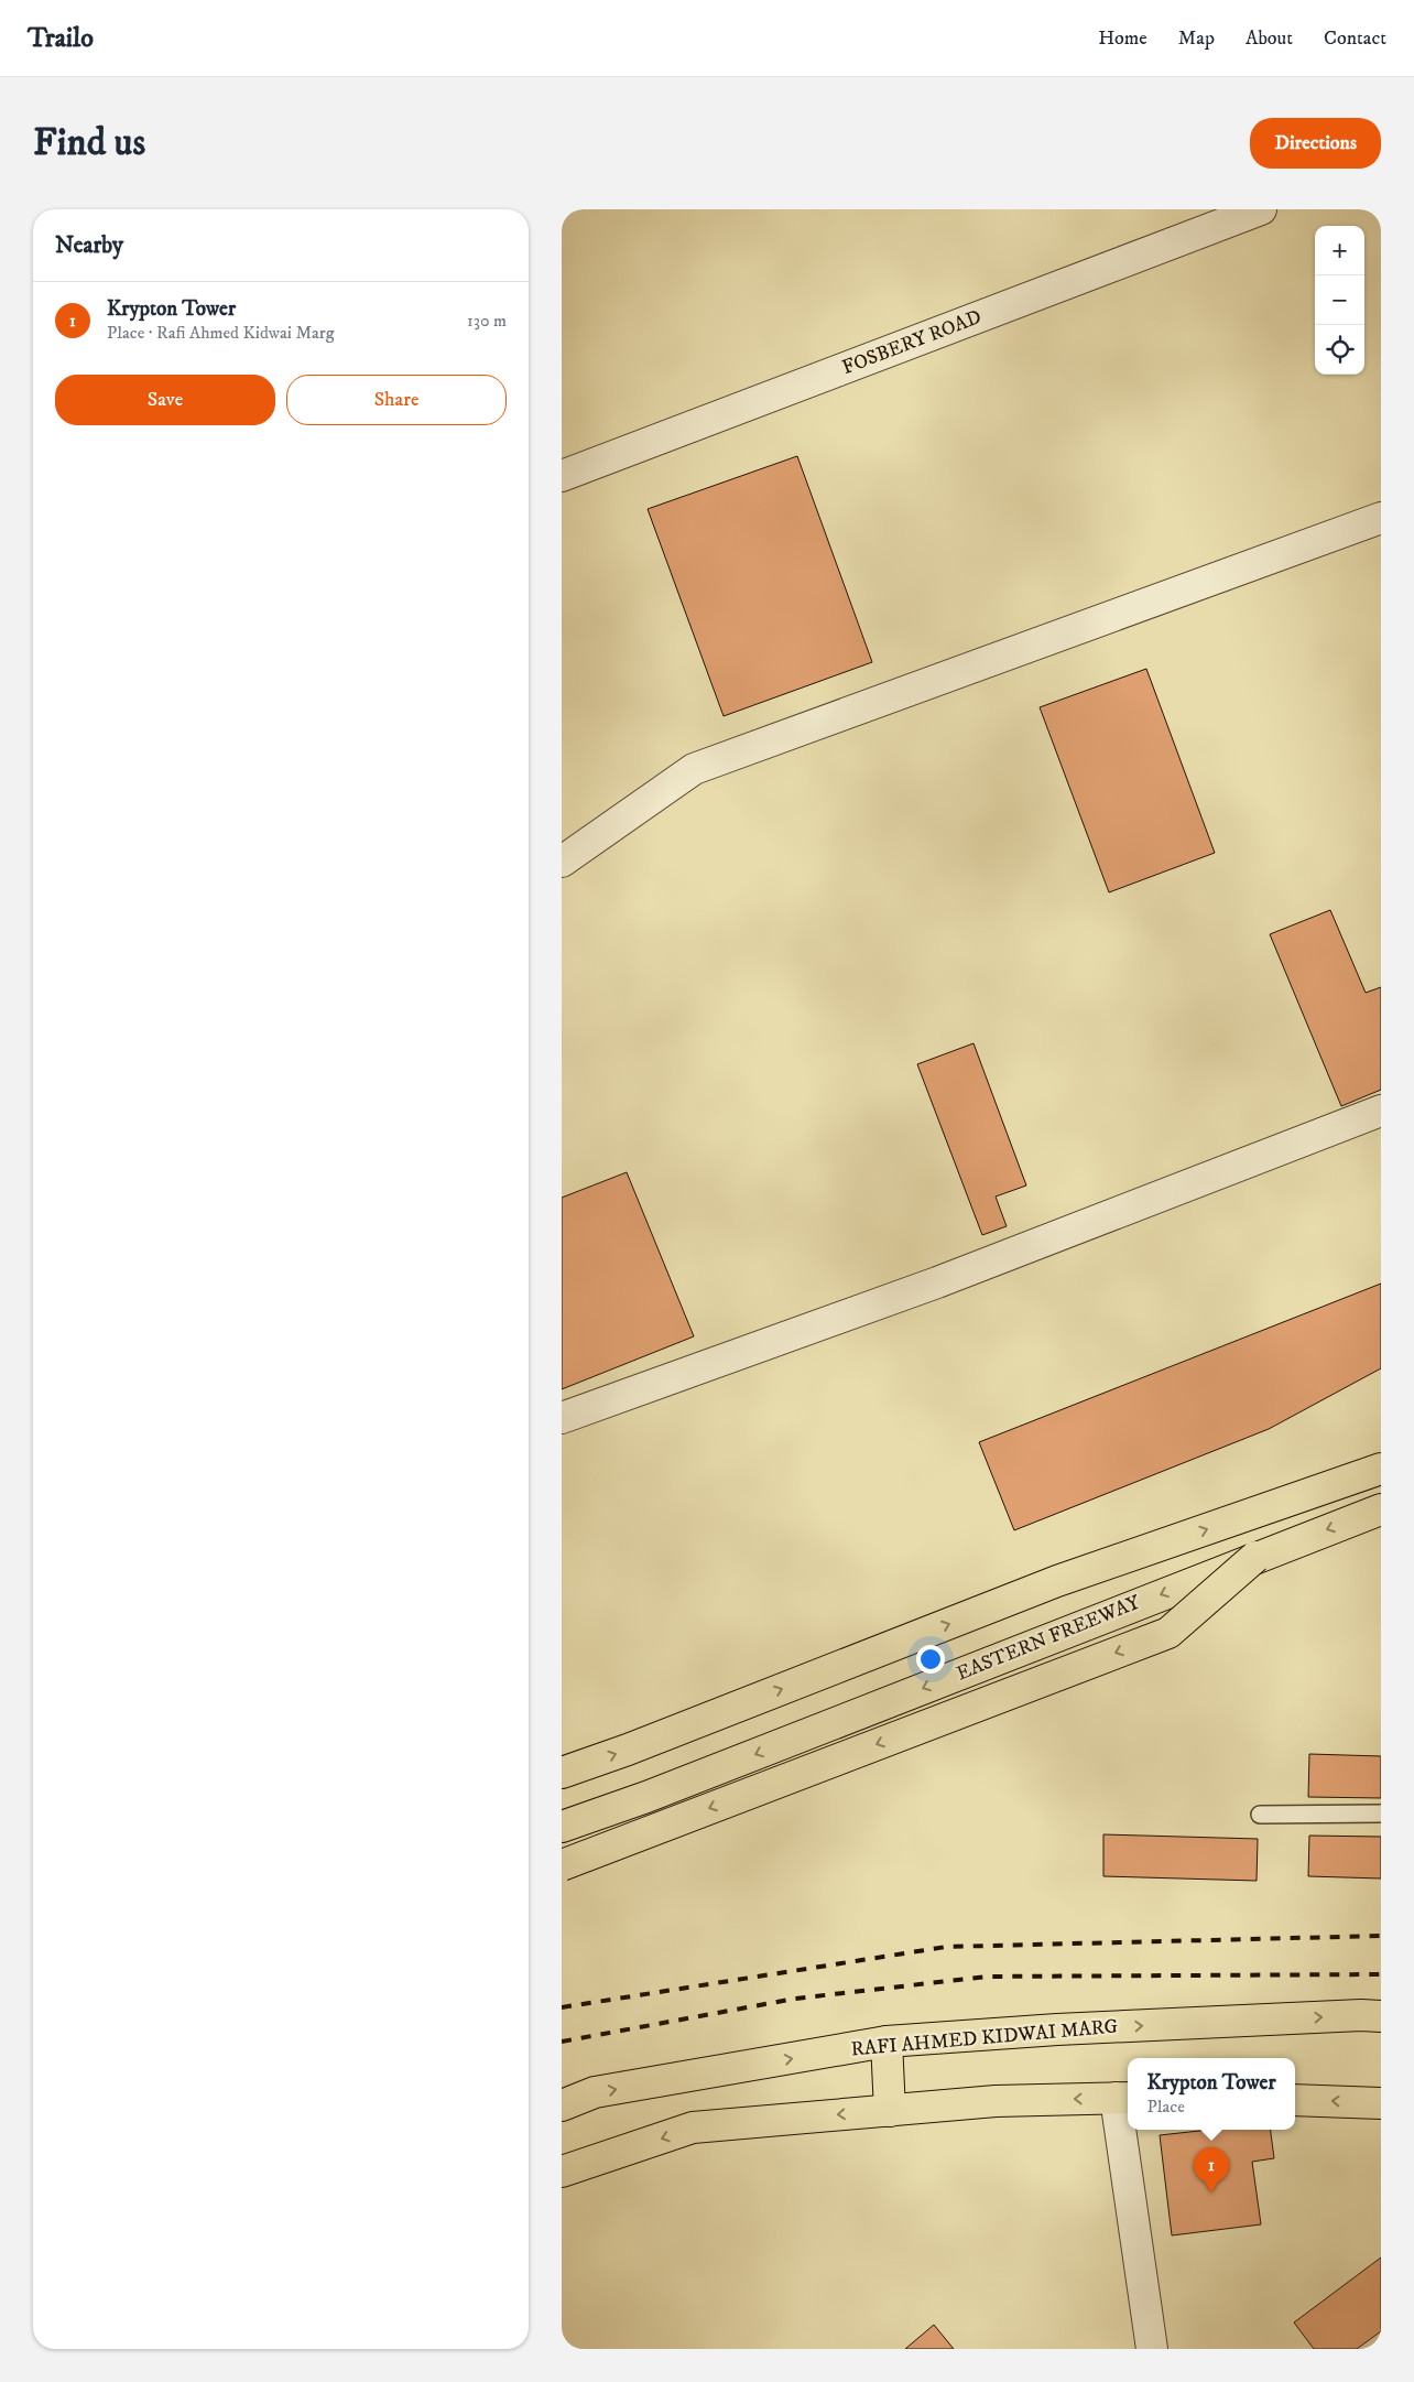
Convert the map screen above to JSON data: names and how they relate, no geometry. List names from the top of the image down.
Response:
{
  "streets": {
    "main road": ["EASTERN FREEWAY", "RAFI AHMED KIDWAI MARG"],
    "street": ["FOSBERY ROAD"]
  },
  "page": {
    "header": "Trailo",
    "nav": [
      "Home",
      "Map",
      "About",
      "Contact"
    ],
    "buttons": [
      "Directions",
      ["Save", "Share"]
    ],
    "title": "Find us",
    "heading": "Nearby",
    "map_buttons": ["+", "−"],
    "list": [
      {
        "mark": "1",
        "name": "Krypton Tower",
        "note": "Place · Rafi Ahmed Kidwai Marg",
        "value": "130 m"
      }
    ],
    "popup": ["Krypton Tower", "Place"],
    "pins": "1"
  }
}
